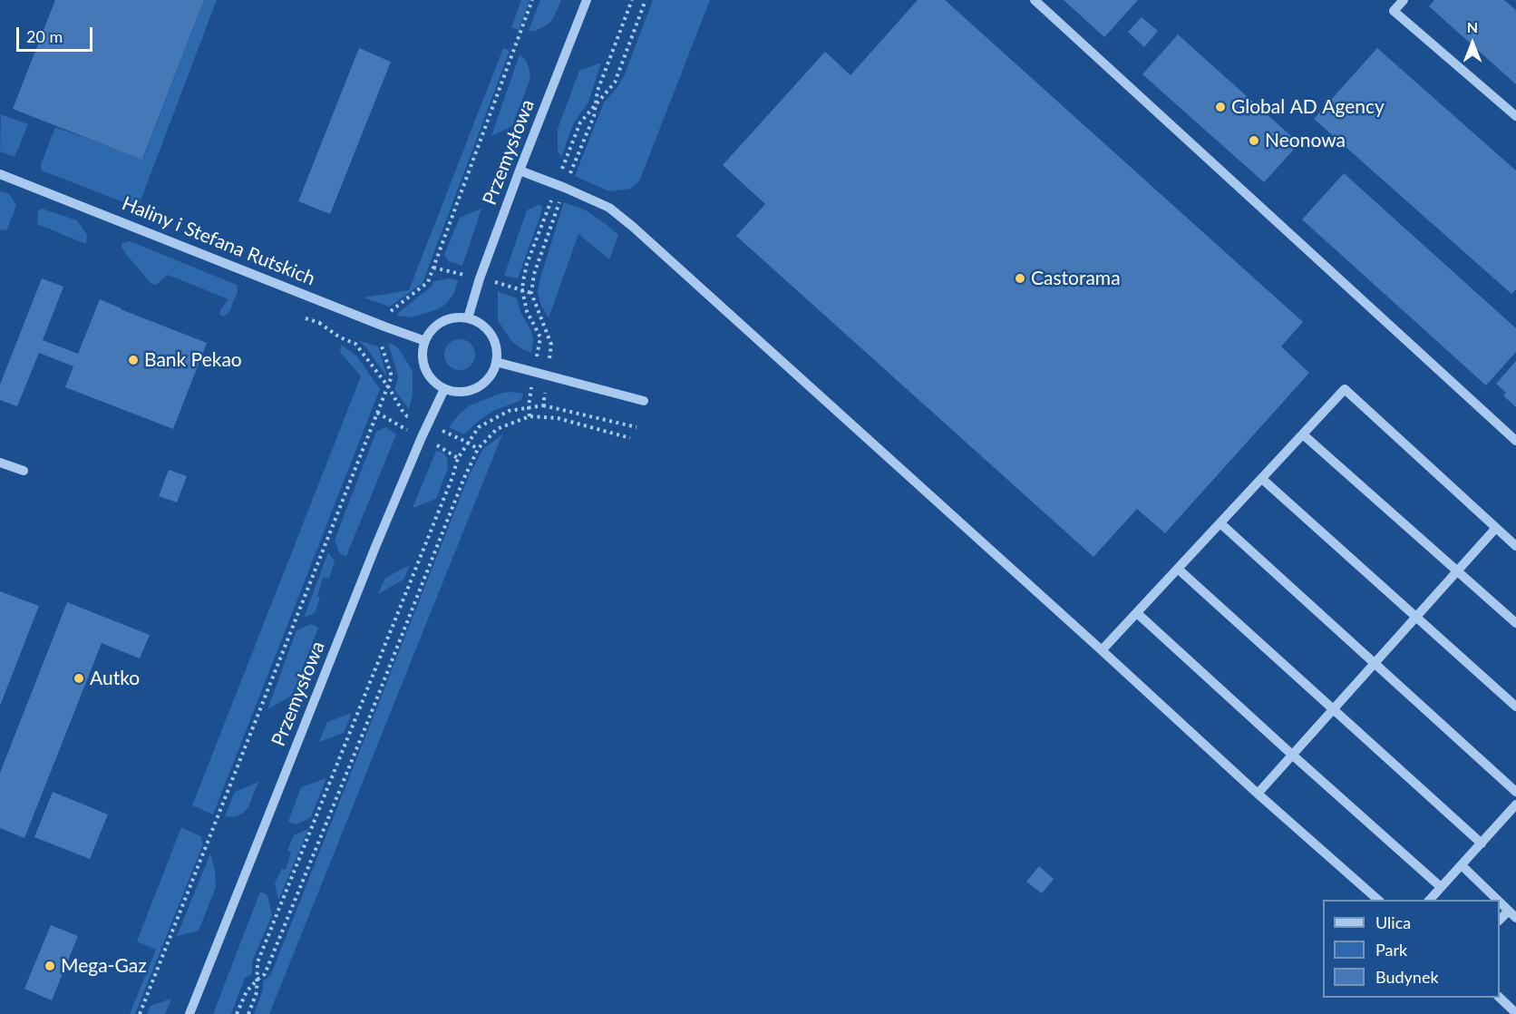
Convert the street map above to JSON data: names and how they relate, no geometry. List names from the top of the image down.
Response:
{
  "streets": {
    "street": ["Przemysłowa", "Haliny i Stefana Rutskich"]
  },
  "crossings": [
    ["Przemysłowa", "Haliny i Stefana Rutskich"]
  ],
  "places": [
    "Global AD Agency",
    "Neonowa",
    "Castorama",
    "Bank Pekao",
    "Autko",
    "Mega-Gaz"
  ],
  "legend": ["Ulica", "Park", "Budynek"],
  "scale_bar": "20 m",
  "north": "top"
}
